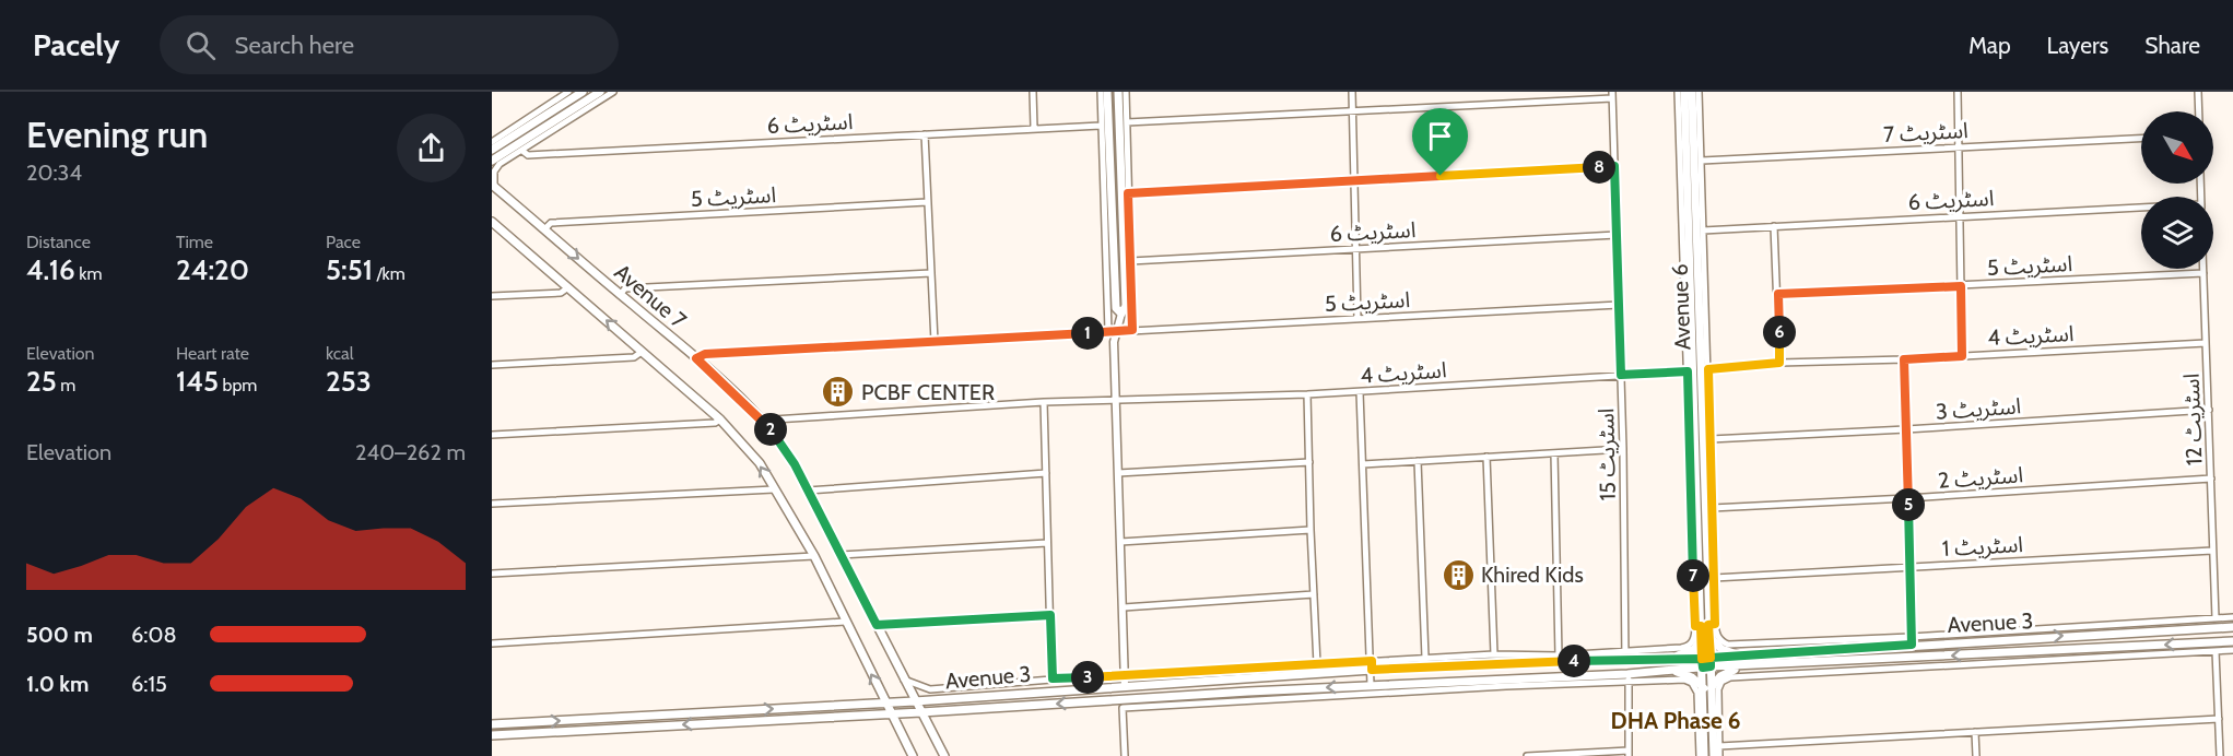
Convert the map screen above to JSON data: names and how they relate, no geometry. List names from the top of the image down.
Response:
{
  "streets": {
    "main road": ["Avenue 7", "Avenue 6", "Avenue 3"],
    "street": [
      "اسٹریٹ 6",
      "اسٹریٹ 7",
      "اسٹریٹ 5",
      "اسٹریٹ 4",
      "اسٹریٹ 3",
      "اسٹریٹ 12",
      "اسٹریٹ 15",
      "اسٹریٹ 2",
      "اسٹریٹ 1"
    ]
  },
  "crossings": [
    ["اسٹریٹ 6", "اسٹریٹ 15"],
    ["اسٹریٹ 5", "Avenue 7"],
    ["اسٹریٹ 5", "اسٹریٹ 12"],
    ["اسٹریٹ 5", "اسٹریٹ 15"],
    ["Avenue 7", "Avenue 3"],
    ["Avenue 6", "اسٹریٹ 4"],
    ["Avenue 6", "Avenue 3"],
    ["اسٹریٹ 4", "اسٹریٹ 12"],
    ["اسٹریٹ 4", "اسٹریٹ 15"],
    ["اسٹریٹ 3", "اسٹریٹ 12"],
    ["اسٹریٹ 12", "اسٹریٹ 2"],
    ["اسٹریٹ 12", "اسٹریٹ 1"],
    ["اسٹریٹ 15", "Avenue 3"]
  ],
  "districts": ["DHA Phase 6"],
  "places": {
    "building": ["PCBF CENTER", "Khired Kids"]
  },
  "north": "bottom right",
  "page": {
    "header": "Pacely",
    "search": "Search here",
    "nav": ["Map", "Layers", "Share"],
    "heading": ["Evening run", "20:34"],
    "pins": [
      "8",
      "6",
      "1",
      "2",
      "5",
      "7",
      "4",
      "3"
    ],
    "stats": [
      ["Distance", "4.16 km"],
      ["Time", "24:20"],
      ["Pace", "5:51 /km"],
      ["Elevation", "25 m"],
      ["Heart rate", "145 bpm"],
      ["kcal", "253"]
    ],
    "chart": ["Elevation", "240–262 m"],
    "list": [
      {
        "name": "500 m",
        "note": "6:08"
      },
      {
        "name": "1.0 km",
        "note": "6:15"
      }
    ]
  }
}
